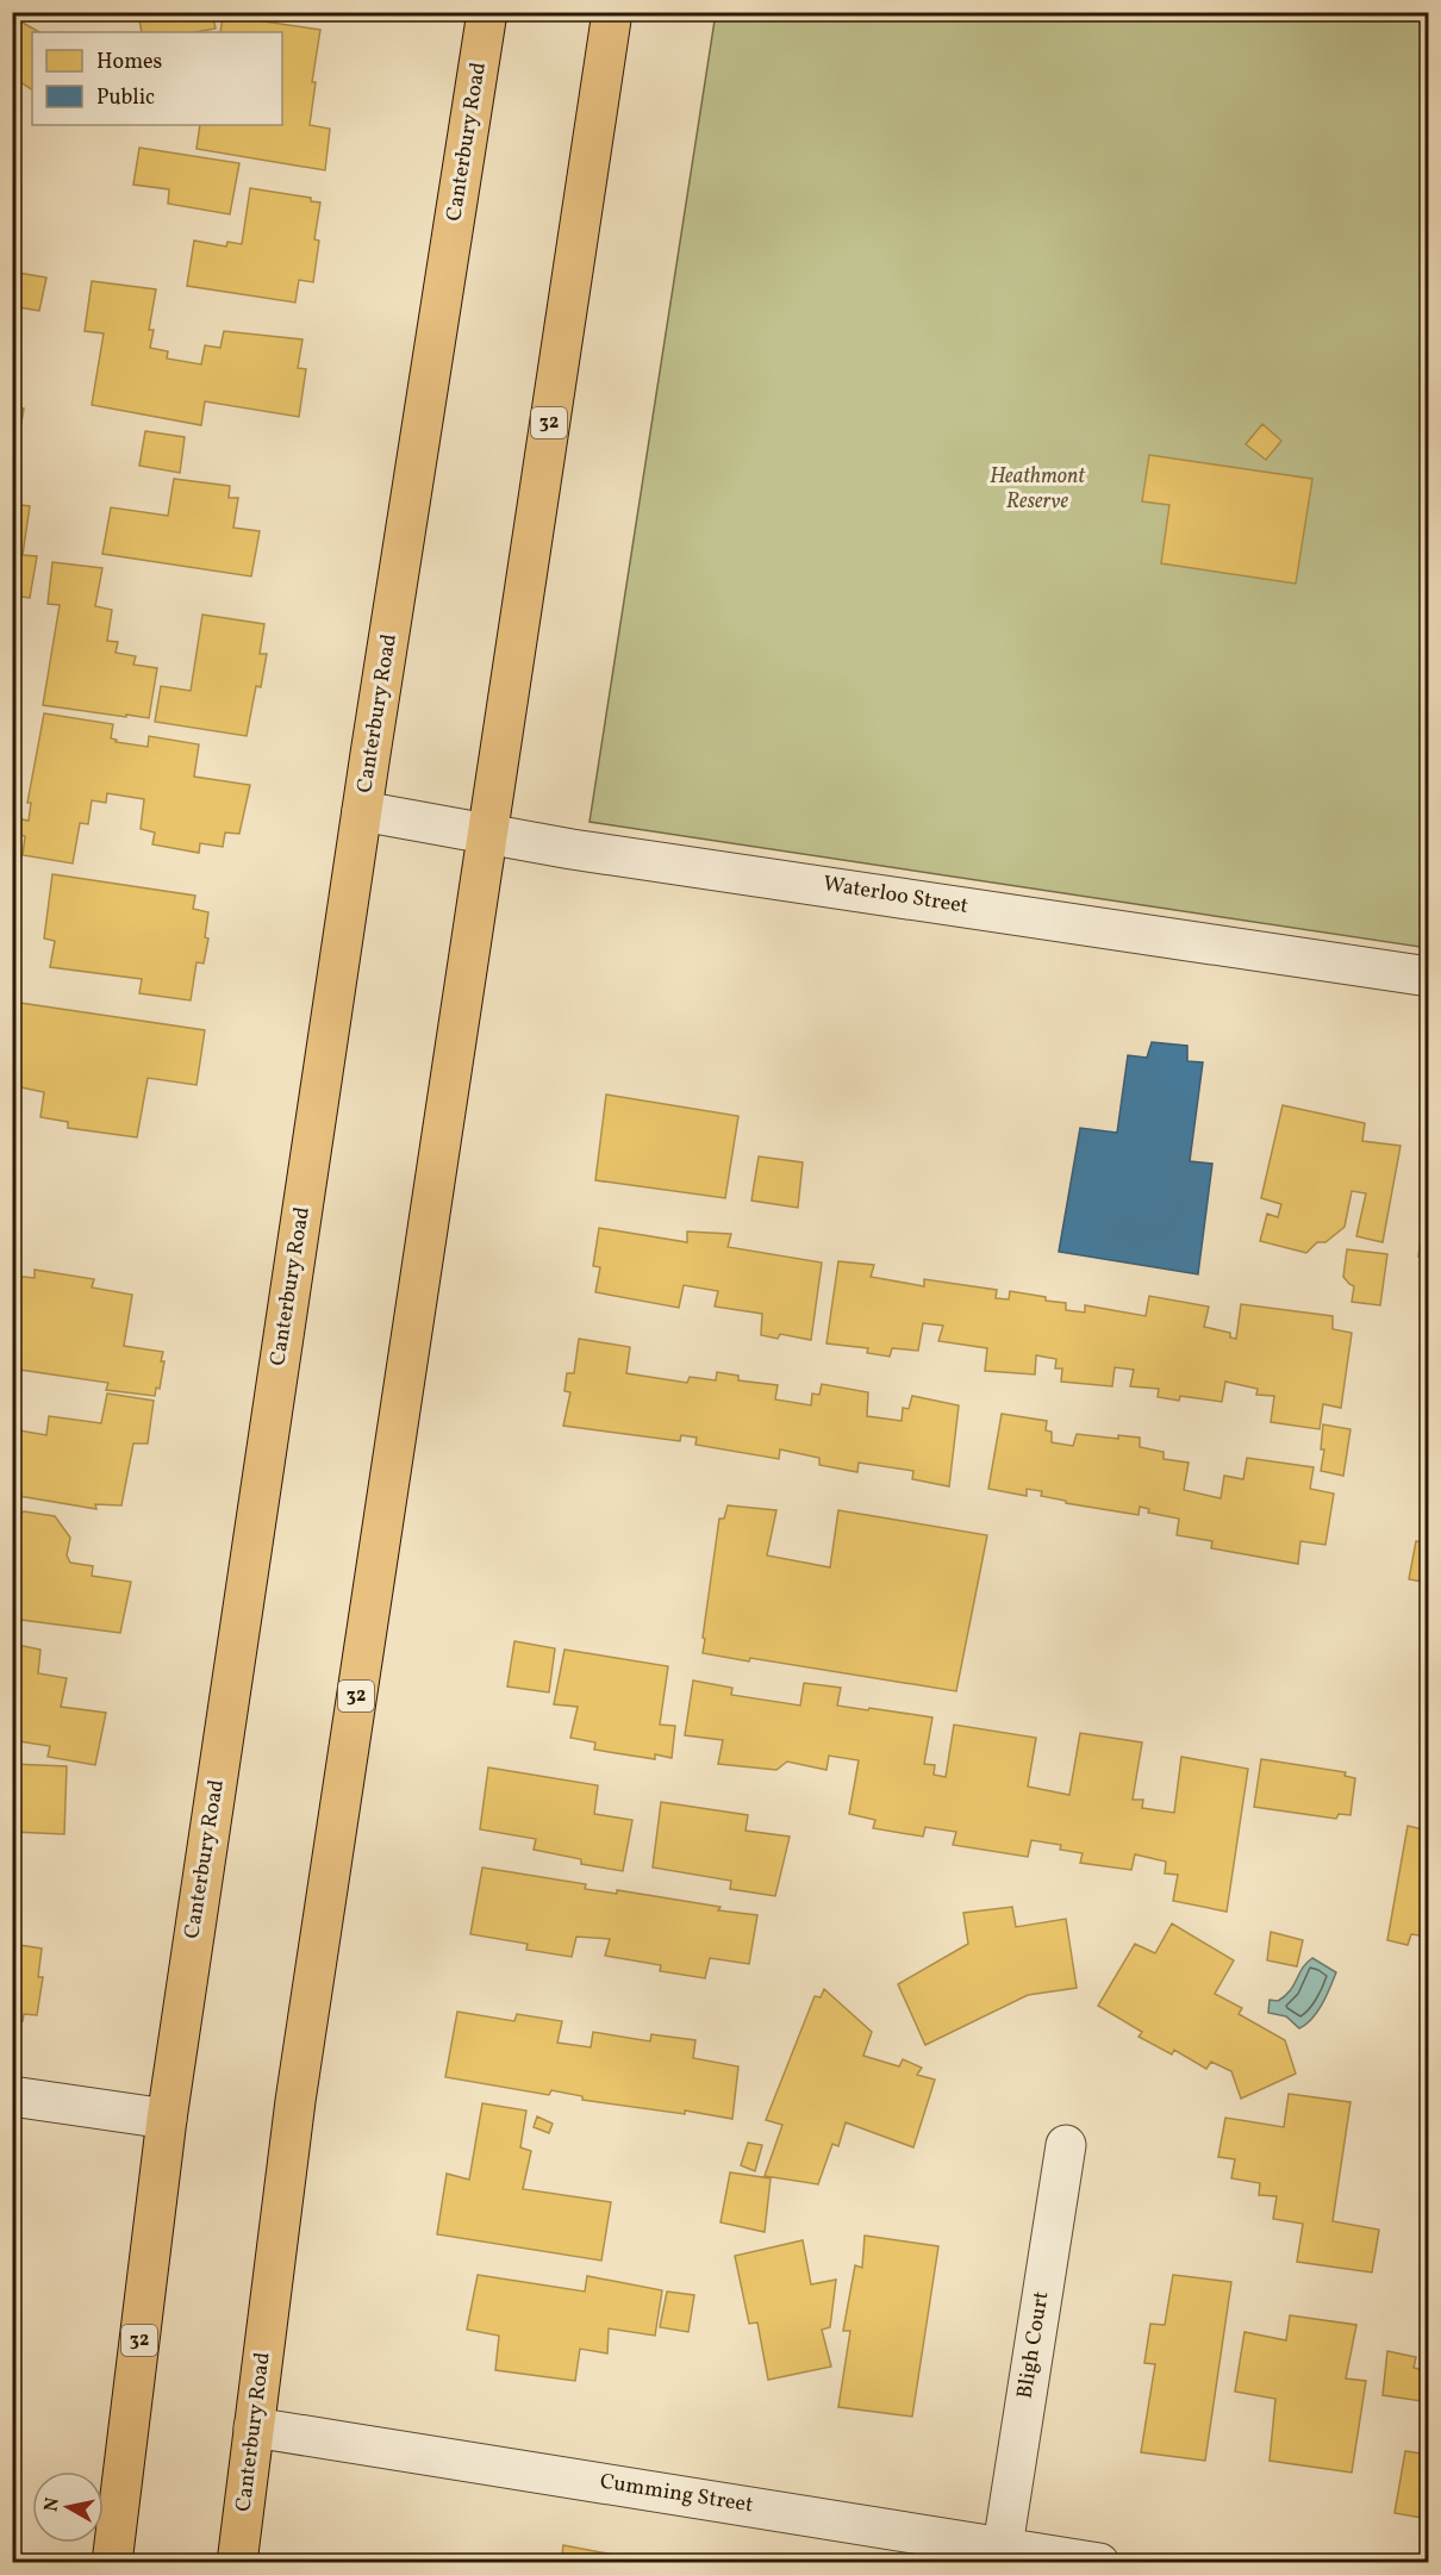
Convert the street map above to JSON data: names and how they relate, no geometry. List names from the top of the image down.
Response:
{
  "streets": {
    "main road": ["Canterbury Road", "32"],
    "street": ["Waterloo Street", "Bligh Court", "Cumming Street"]
  },
  "crossings": [
    ["Canterbury Road", "Waterloo Street"],
    ["Canterbury Road", "Cumming Street"],
    ["Bligh Court", "Cumming Street"]
  ],
  "parks": ["Heathmont Reserve"],
  "legend": ["Homes", "Public"],
  "north": "left"
}
